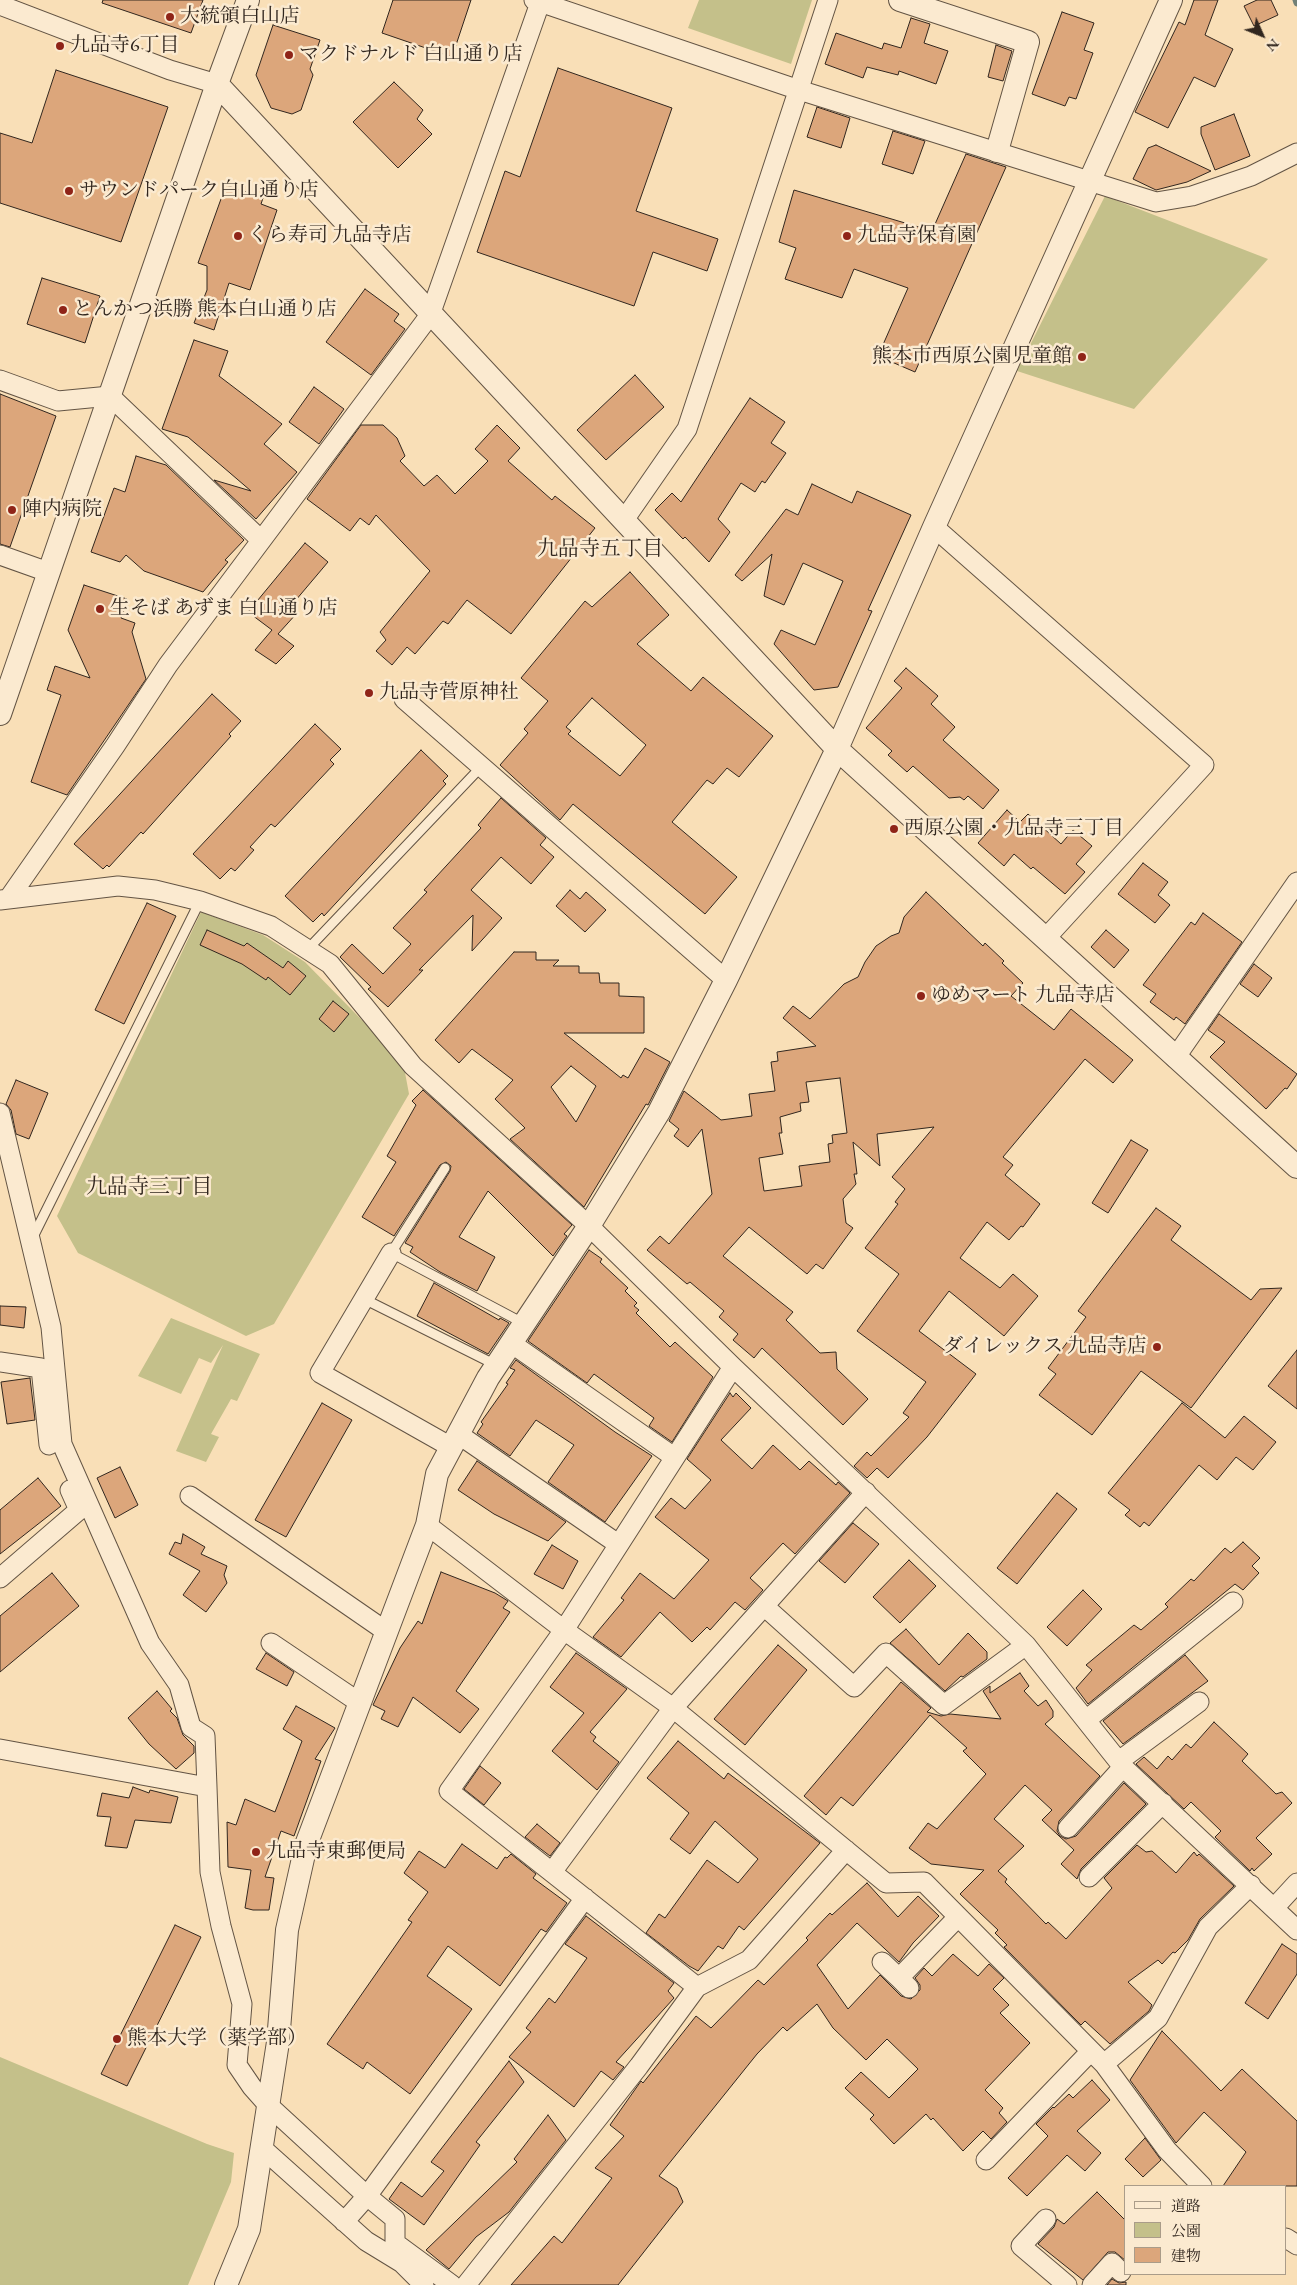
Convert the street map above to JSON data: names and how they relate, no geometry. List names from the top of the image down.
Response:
{
  "districts": ["九品寺五丁目", "九品寺三丁目"],
  "places": [
    "大統領白山店",
    "九品寺6丁目",
    "マクドナルド 白山通り店",
    "サウンドパーク白山通り店",
    "くら寿司 九品寺店",
    "九品寺保育園",
    "とんかつ浜勝 熊本白山通り店",
    "熊本市西原公園児童館",
    "陣内病院",
    "生そば あずま 白山通り店",
    "九品寺菅原神社",
    "西原公園・九品寺三丁目",
    "ゆめマート 九品寺店",
    "ダイレックス 九品寺店",
    "九品寺東郵便局",
    "熊本大学（薬学部）"
  ],
  "legend": ["道路", "公園", "建物"],
  "north": "bottom right"
}
